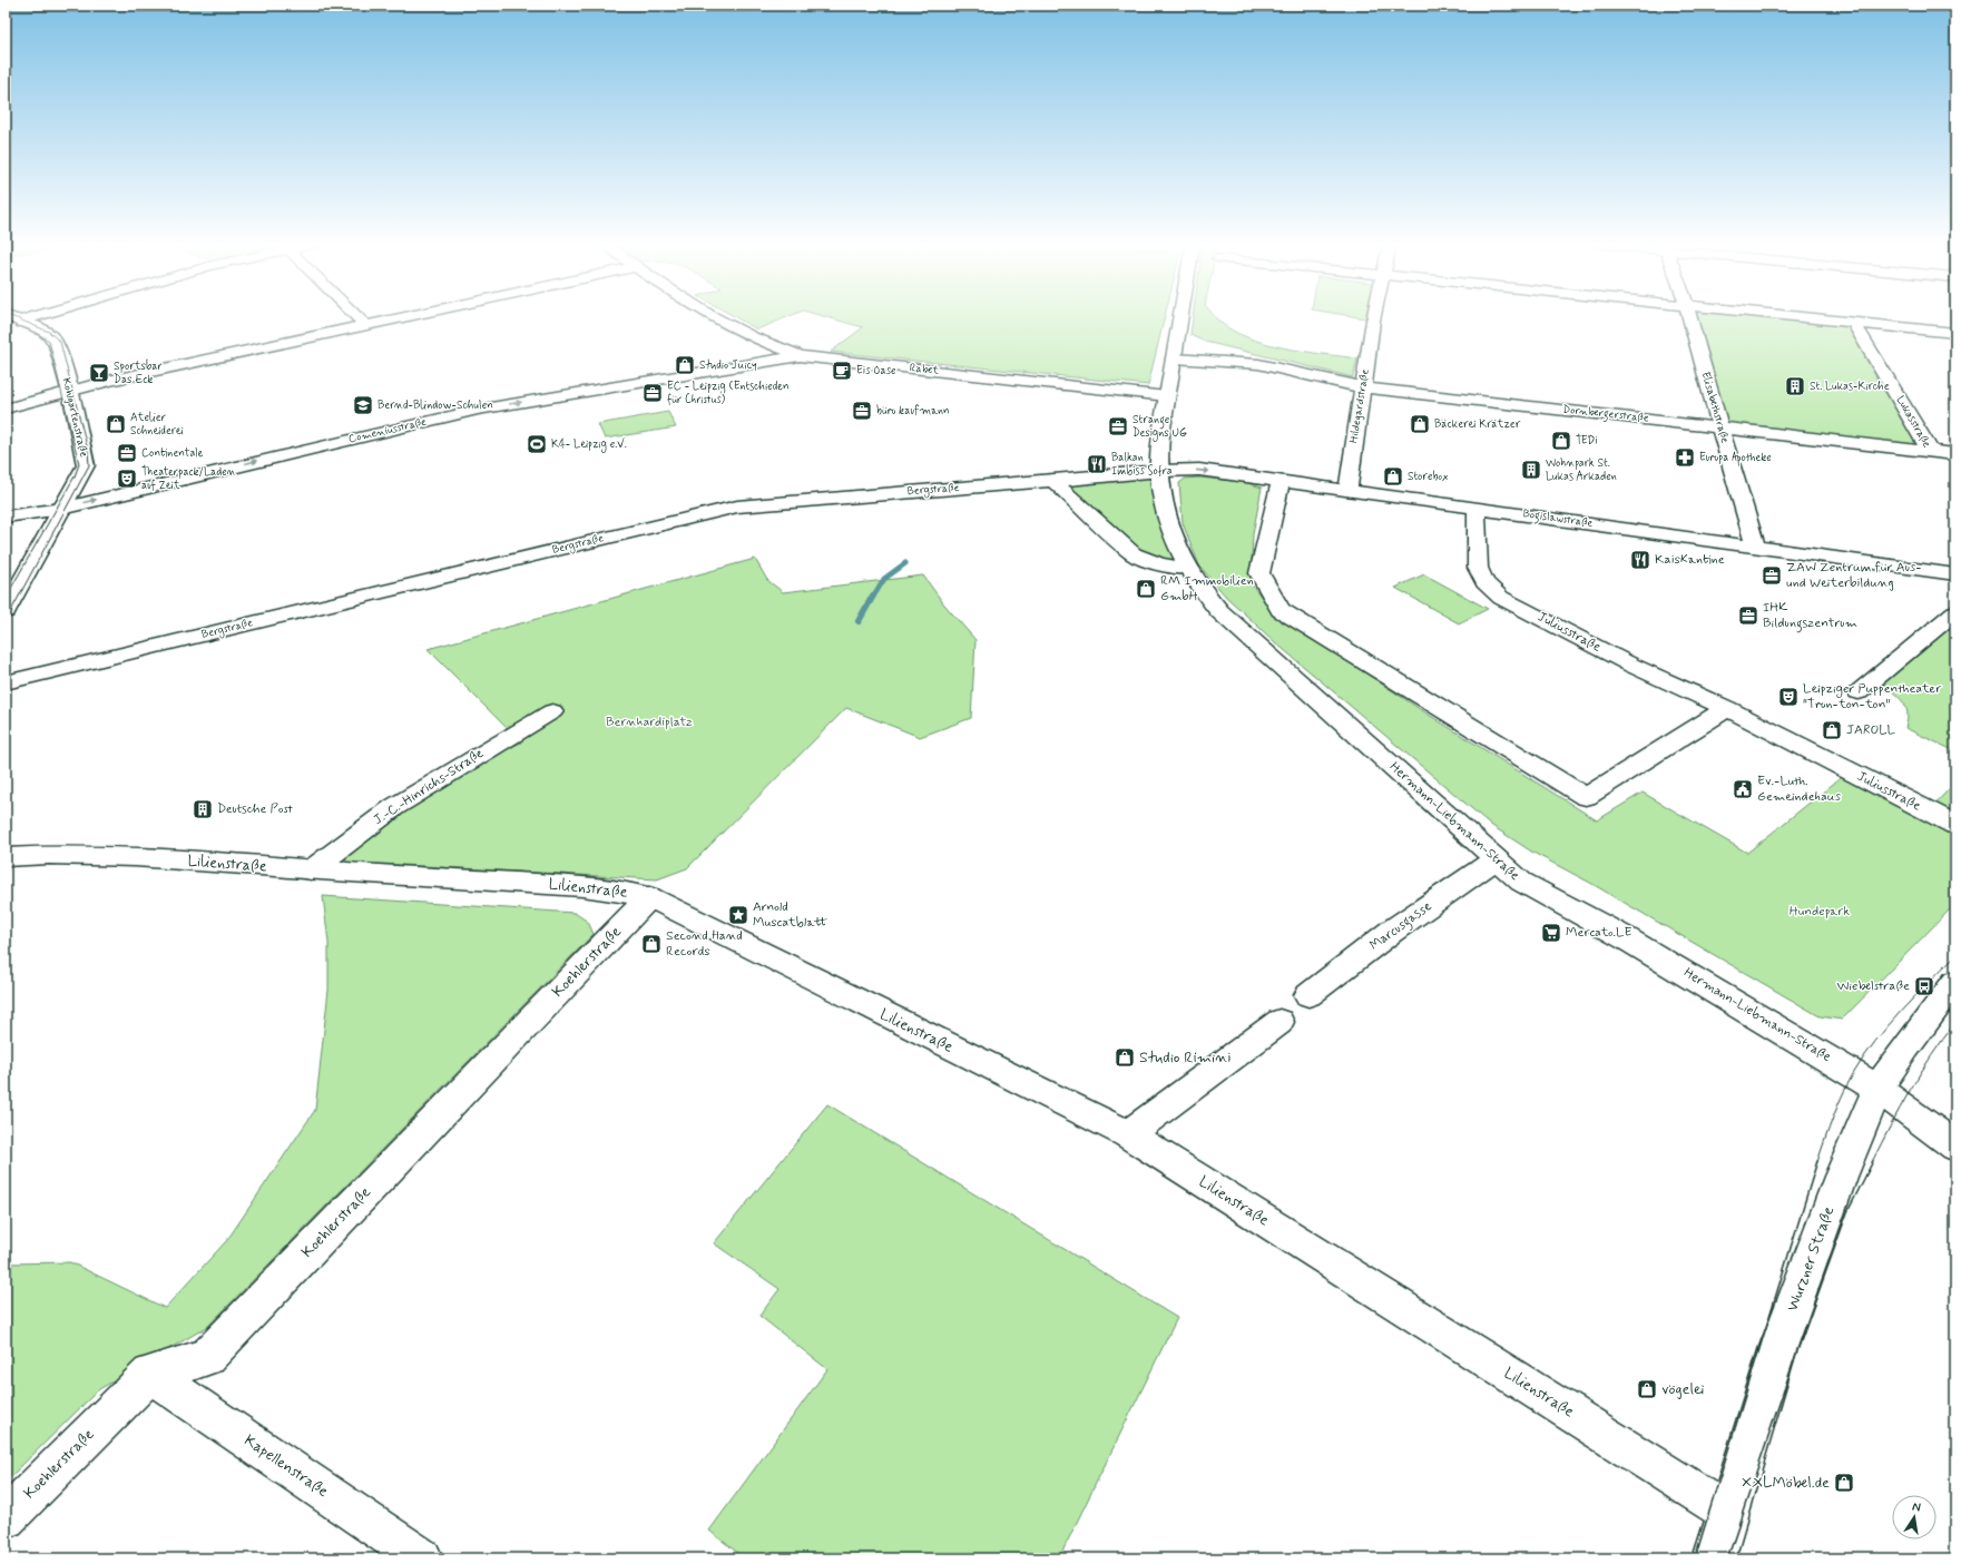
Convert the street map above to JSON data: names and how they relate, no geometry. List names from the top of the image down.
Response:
{
  "streets": {
    "street": [
      "Rabet",
      "Hildegardstraße",
      "Elisabethstraße",
      "Dornbergerstraße",
      "Kohlgartenstraße",
      "Lukasstraße",
      "Comeniusstraße",
      "Bergstraße",
      "Bogislawstraße",
      "Juliusstraße",
      "J.-C.-Hinrichs-Straße",
      "Hermann-Liebmann-Straße",
      "Lilienstraße",
      "Marcusgasse",
      "Koehlerstraße",
      "Wurzner Straße",
      "Kapellenstraße"
    ]
  },
  "crossings": [
    ["Rabet", "Comeniusstraße"],
    ["Rabet", "Hermann-Liebmann-Straße"],
    ["Hildegardstraße", "Dornbergerstraße"],
    ["Hildegardstraße", "Bogislawstraße"],
    ["Elisabethstraße", "Dornbergerstraße"],
    ["Elisabethstraße", "Bogislawstraße"],
    ["Dornbergerstraße", "Lukasstraße"],
    ["Dornbergerstraße", "Hermann-Liebmann-Straße"],
    ["Kohlgartenstraße", "Comeniusstraße"],
    ["Bergstraße", "Bogislawstraße"],
    ["Bergstraße", "Hermann-Liebmann-Straße"],
    ["Bogislawstraße", "Juliusstraße"],
    ["Bogislawstraße", "Hermann-Liebmann-Straße"],
    ["J.-C.-Hinrichs-Straße", "Lilienstraße"],
    ["Hermann-Liebmann-Straße", "Marcusgasse"],
    ["Hermann-Liebmann-Straße", "Wurzner Straße"],
    ["Lilienstraße", "Koehlerstraße"],
    ["Lilienstraße", "Wurzner Straße"],
    ["Koehlerstraße", "Kapellenstraße"]
  ],
  "parks": ["Bernhardiplatz", "Hundepark"],
  "places": {
    "shop": [
      "Studio Juicy",
      "Atelier Schneiderei",
      "Bäckerei Krätzer",
      "TEDi",
      "Storebox",
      "RM Immobilien GmbH",
      "JAROLL",
      "Second Hand Records",
      "Studio Rimini",
      "vögelei",
      "XXLMöbel.de"
    ],
    "cafe": ["Eis Oase"],
    "bar": ["Sportsbar Das Eck"],
    "building": ["St. Lukas-Kirche", "Wohnpark St. Lukas Arkaden", "Deutsche Post"],
    "office": [
      "EC - Leipzig (Entschieden für Christus)",
      "büro kaufmann",
      "Strange Designs UG",
      "Continentale",
      "ZAW Zentrum für Aus- und Weiterbildung",
      "IHK Bildungszentrum"
    ],
    "school or university": ["Bernd-Blindow-Schulen"],
    "sports": ["K4- Leipzig e.V."],
    "pharmacy": ["Europa Apotheke"],
    "restaurant": ["Balkan Imbiss Sofra", "KaisKantine"],
    "theatre": ["Theaterpack/Laden auf Zeit", "Leipziger Puppentheater \"Tron-ton-ton\""],
    "public building": ["Ev.-Luth. Gemeindehaus"],
    "place": ["Arnold Muscatblatt"],
    "supermarket": ["Mercato.LE"],
    "bus stop": ["Wiebelstraße"]
  },
  "north": "top"
}
